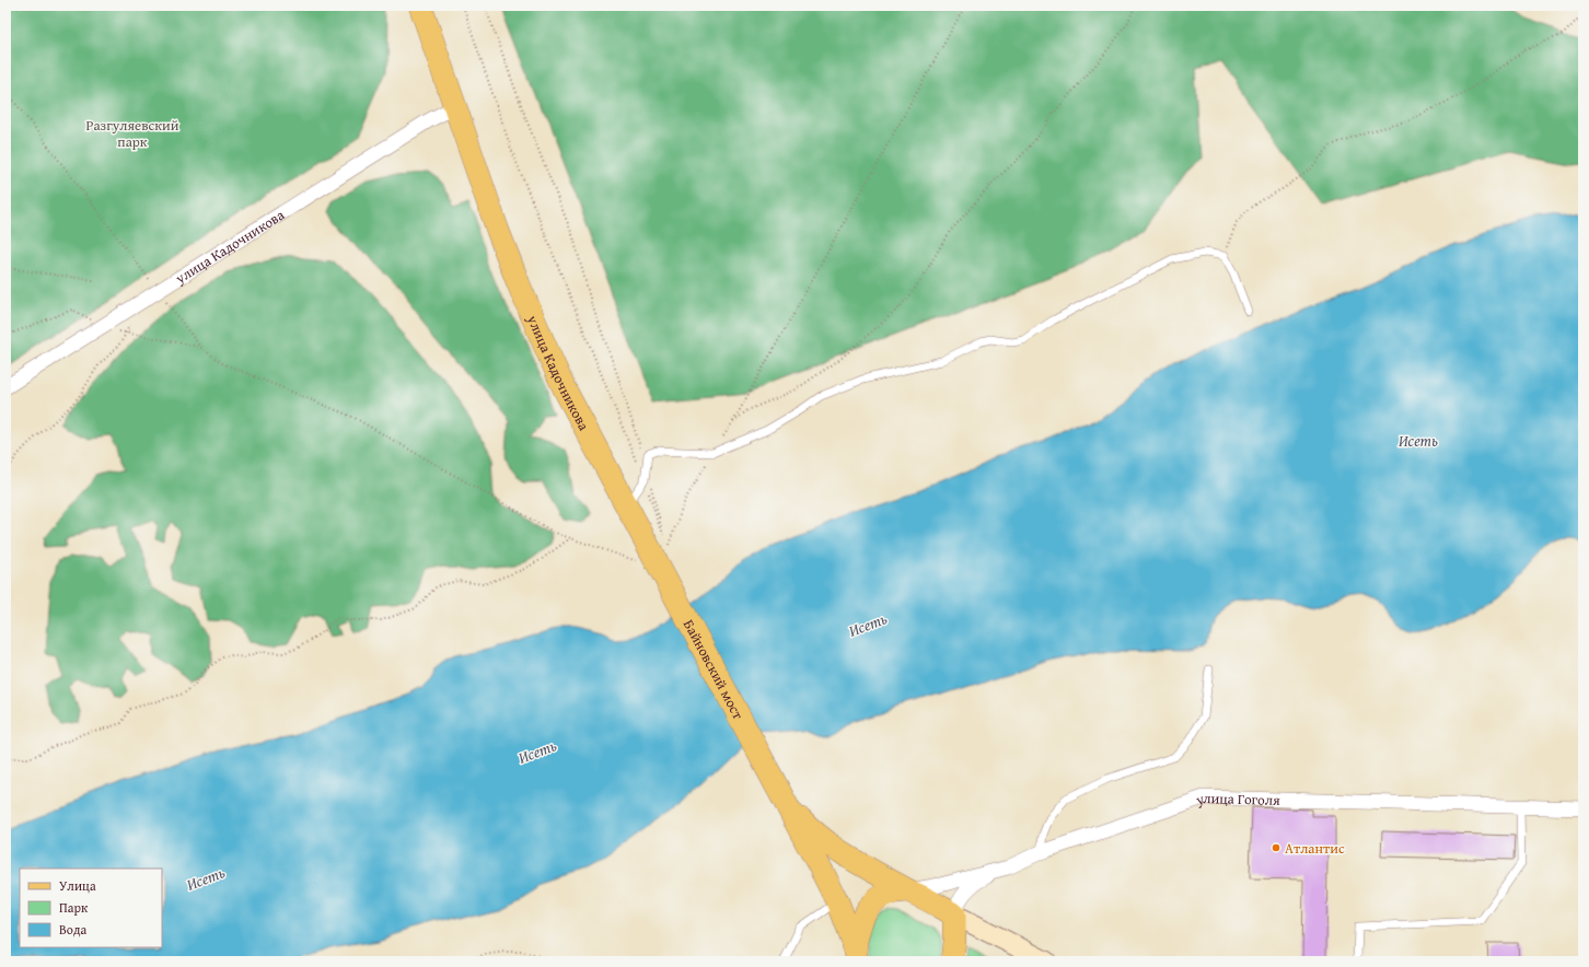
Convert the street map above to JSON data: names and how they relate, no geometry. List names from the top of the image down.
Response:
{
  "streets": {
    "main road": ["улица Кадочникова", "Байновский мост"],
    "street": ["улица Гоголя"]
  },
  "crossings": [
    ["улица Кадочникова", "Байновский мост"]
  ],
  "water": ["Исеть"],
  "parks": ["Разгуляевский парк"],
  "places": ["Атлантис"],
  "legend": ["Улица", "Парк", "Вода"]
}
